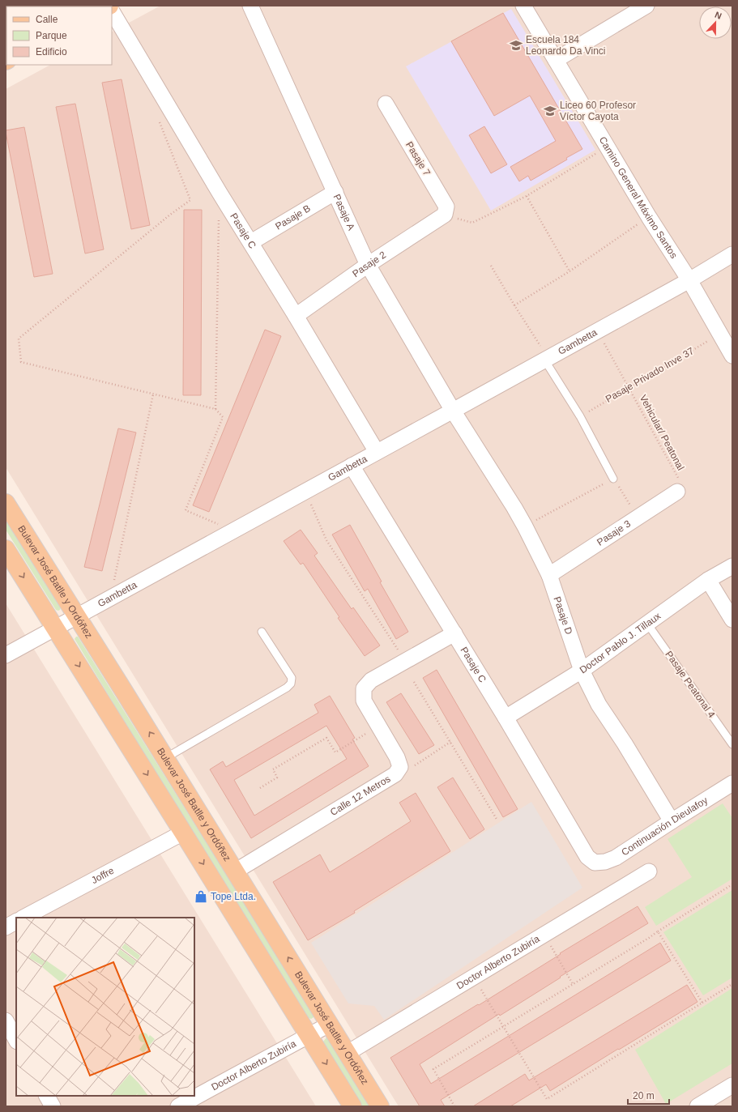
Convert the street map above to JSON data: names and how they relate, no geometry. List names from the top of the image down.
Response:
{
  "streets": {
    "main road": ["Bulevar José Batlle y Ordóñez"],
    "street": [
      "Pasaje 7",
      "Camino General Máximo Santos",
      "Pasaje A",
      "Pasaje B",
      "Pasaje C",
      "Pasaje 2",
      "Gambetta",
      "Pasaje 3",
      "Pasaje D",
      "Doctor Pablo J. Tillaux",
      "Calle 12 Metros",
      "Continuación Dieulafoy",
      "Joffre",
      "Doctor Alberto Zubiría"
    ],
    "lane": ["Pasaje Peatonal 4"],
    "path": ["Pasaje Privado Inve 37", "Vehicular/ Peatonal"]
  },
  "crossings": [
    ["Pasaje 7", "Pasaje 2"],
    ["Camino General Máximo Santos", "Gambetta"],
    ["Camino General Máximo Santos", "Pasaje Privado Inve 37"],
    ["Pasaje A", "Pasaje B"],
    ["Pasaje A", "Pasaje 2"],
    ["Pasaje A", "Gambetta"],
    ["Pasaje A", "Pasaje D"],
    ["Pasaje B", "Pasaje C"],
    ["Pasaje C", "Pasaje 2"],
    ["Pasaje C", "Gambetta"],
    ["Pasaje C", "Doctor Pablo J. Tillaux"],
    ["Pasaje C", "Calle 12 Metros"],
    ["Pasaje C", "Continuación Dieulafoy"],
    ["Gambetta", "Vehicular/ Peatonal"],
    ["Gambetta", "Bulevar José Batlle y Ordóñez"],
    ["Gambetta", "Pasaje D"],
    ["Pasaje Privado Inve 37", "Vehicular/ Peatonal"],
    ["Vehicular/ Peatonal", "Pasaje 3"],
    ["Pasaje 3", "Pasaje D"],
    ["Bulevar José Batlle y Ordóñez", "Calle 12 Metros"],
    ["Bulevar José Batlle y Ordóñez", "Doctor Alberto Zubiría"],
    ["Pasaje D", "Doctor Pablo J. Tillaux"],
    ["Pasaje D", "Continuación Dieulafoy"],
    ["Doctor Pablo J. Tillaux", "Pasaje Peatonal 4"]
  ],
  "places": {
    "school or university": ["Escuela 184 Leonardo Da Vinci", "Liceo 60 Profesor Víctor Cayota"],
    "shop": ["Tope Ltda."]
  },
  "legend": ["Calle", "Parque", "Edificio"],
  "scale_bar": "20 m",
  "north": "top"
}
